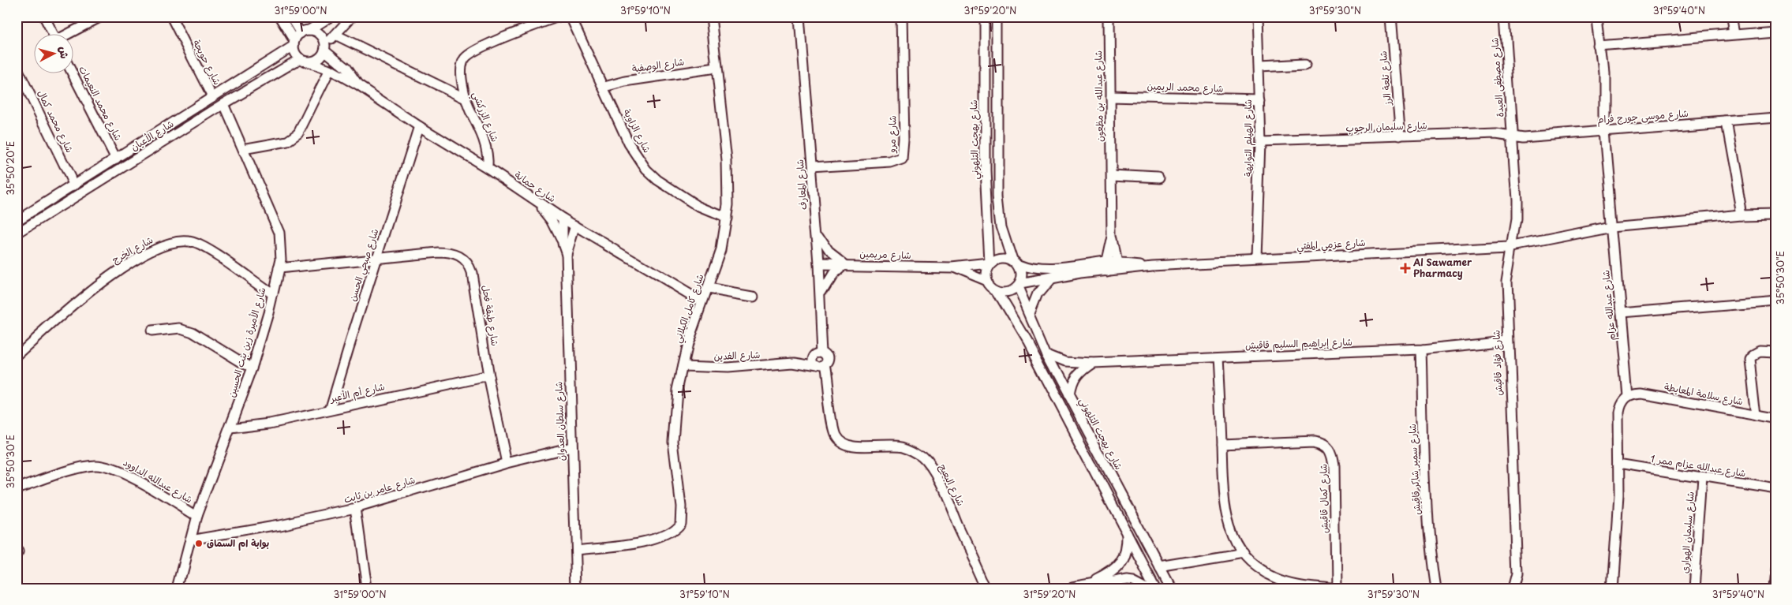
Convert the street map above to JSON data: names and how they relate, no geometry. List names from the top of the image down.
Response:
{
  "streets": {
    "street": [
      "شارع حويجة",
      "شارع الوصفية",
      "شارع مصطفى العيدة",
      "شارع تلعة الرز",
      "شارع محمد الريمين",
      "شارع عبدالله بن مظعون",
      "شارع محمد النعيمات",
      "شارع الزركشي",
      "شارع موسى جورج فرام",
      "شارع محمد كمال",
      "شارع سليمان الرجوب",
      "شارع الزاوية",
      "شارع مرو",
      "شارع الأعيان",
      "شارع الهيلم التوايهة",
      "شارع بهجت التلهوني",
      "شارع المعارف",
      "شارع حمانة",
      "شارع عزمي المفتي",
      "شارع الخرج",
      "شارع مريمين",
      "شارع صبحي الحسن",
      "شارع عبدالله عزام",
      "شارع كامل الكيلاني",
      "شارع طبقة فحل",
      "شارع الأميرة زين بنت الحسين",
      "شارع إبراهيم السليم قاقيش",
      "شارع الفدين",
      "شارع فؤاد قاقيش",
      "شارع أم الأعبر",
      "شارع سلامة المعايطة",
      "شارع سلطان العدوان",
      "شارع عبدالله عزام ممر 1",
      "شارع سمير شاكر قاقيش",
      "شارع عبدالله الداوود",
      "شارع البعيج",
      "شارع عامر بن ثابت",
      "شارع كمال قاقيش",
      "شارع سليمان الهواري"
    ]
  },
  "crossings": [
    ["شارع حويجة", "شارع الأعيان"],
    ["شارع الوصفية", "شارع الزاوية"],
    ["شارع الوصفية", "شارع كامل الكيلاني"],
    ["شارع مصطفى العيدة", "شارع موسى جورج فرام"],
    ["شارع مصطفى العيدة", "شارع سليمان الرجوب"],
    ["شارع مصطفى العيدة", "شارع فؤاد قاقيش"],
    ["شارع تلعة الرز", "شارع سليمان الرجوب"],
    ["شارع محمد الريمين", "شارع عبدالله بن مظعون"],
    ["شارع محمد الريمين", "شارع الهيلم التوايهة"],
    ["شارع عبدالله بن مظعون", "شارع عزمي المفتي"],
    ["شارع محمد النعيمات", "شارع الأعيان"],
    ["شارع الزركشي", "شارع حمانة"],
    ["شارع موسى جورج فرام", "شارع سليمان الرجوب"],
    ["شارع موسى جورج فرام", "شارع عبدالله عزام"],
    ["شارع موسى جورج فرام", "شارع فؤاد قاقيش"],
    ["شارع محمد كمال", "شارع الأعيان"],
    ["شارع سليمان الرجوب", "شارع الهيلم التوايهة"],
    ["شارع سليمان الرجوب", "شارع فؤاد قاقيش"],
    ["شارع الزاوية", "شارع كامل الكيلاني"],
    ["شارع مرو", "شارع المعارف"],
    ["شارع الأعيان", "شارع حمانة"],
    ["شارع الأعيان", "شارع الأميرة زين بنت الحسين"],
    ["شارع الهيلم التوايهة", "شارع عزمي المفتي"],
    ["شارع بهجت التلهوني", "شارع عزمي المفتي"],
    ["شارع بهجت التلهوني", "شارع مريمين"],
    ["شارع بهجت التلهوني", "شارع إبراهيم السليم قاقيش"],
    ["شارع المعارف", "شارع مريمين"],
    ["شارع المعارف", "شارع الفدين"],
    ["شارع حمانة", "شارع صبحي الحسن"],
    ["شارع حمانة", "شارع كامل الكيلاني"],
    ["شارع حمانة", "شارع سلطان العدوان"],
    ["شارع عزمي المفتي", "شارع مريمين"],
    ["شارع عزمي المفتي", "شارع عبدالله عزام"],
    ["شارع عزمي المفتي", "شارع فؤاد قاقيش"],
    ["شارع الخرج", "شارع الأميرة زين بنت الحسين"],
    ["شارع صبحي الحسن", "شارع طبقة فحل"],
    ["شارع صبحي الحسن", "شارع أم الأعبر"],
    ["شارع عبدالله عزام", "شارع سلامة المعايطة"],
    ["شارع كامل الكيلاني", "شارع الفدين"],
    ["شارع كامل الكيلاني", "شارع سلطان العدوان"],
    ["شارع طبقة فحل", "شارع الأميرة زين بنت الحسين"],
    ["شارع طبقة فحل", "شارع أم الأعبر"],
    ["شارع طبقة فحل", "شارع عامر بن ثابت"],
    ["شارع الأميرة زين بنت الحسين", "شارع أم الأعبر"],
    ["شارع الأميرة زين بنت الحسين", "شارع عبدالله الداوود"],
    ["شارع الأميرة زين بنت الحسين", "شارع عامر بن ثابت"],
    ["شارع إبراهيم السليم قاقيش", "شارع فؤاد قاقيش"],
    ["شارع إبراهيم السليم قاقيش", "شارع سمير شاكر قاقيش"],
    ["شارع الفدين", "شارع البعيج"],
    ["شارع سلطان العدوان", "شارع عامر بن ثابت"],
    ["شارع عبدالله عزام ممر 1", "شارع سليمان الهواري"]
  ],
  "places": {
    "health": ["Al Sawamer Pharmacy"],
    "other": ["بوابة ام السماق"]
  },
  "north": "right",
  "coordinates": [
    "31°59'00\"N",
    "31°59'10\"N",
    "31°59'20\"N",
    "31°59'30\"N",
    "31°59'40\"N",
    "35°50'20\"E",
    "35°50'30\"E"
  ]
}
